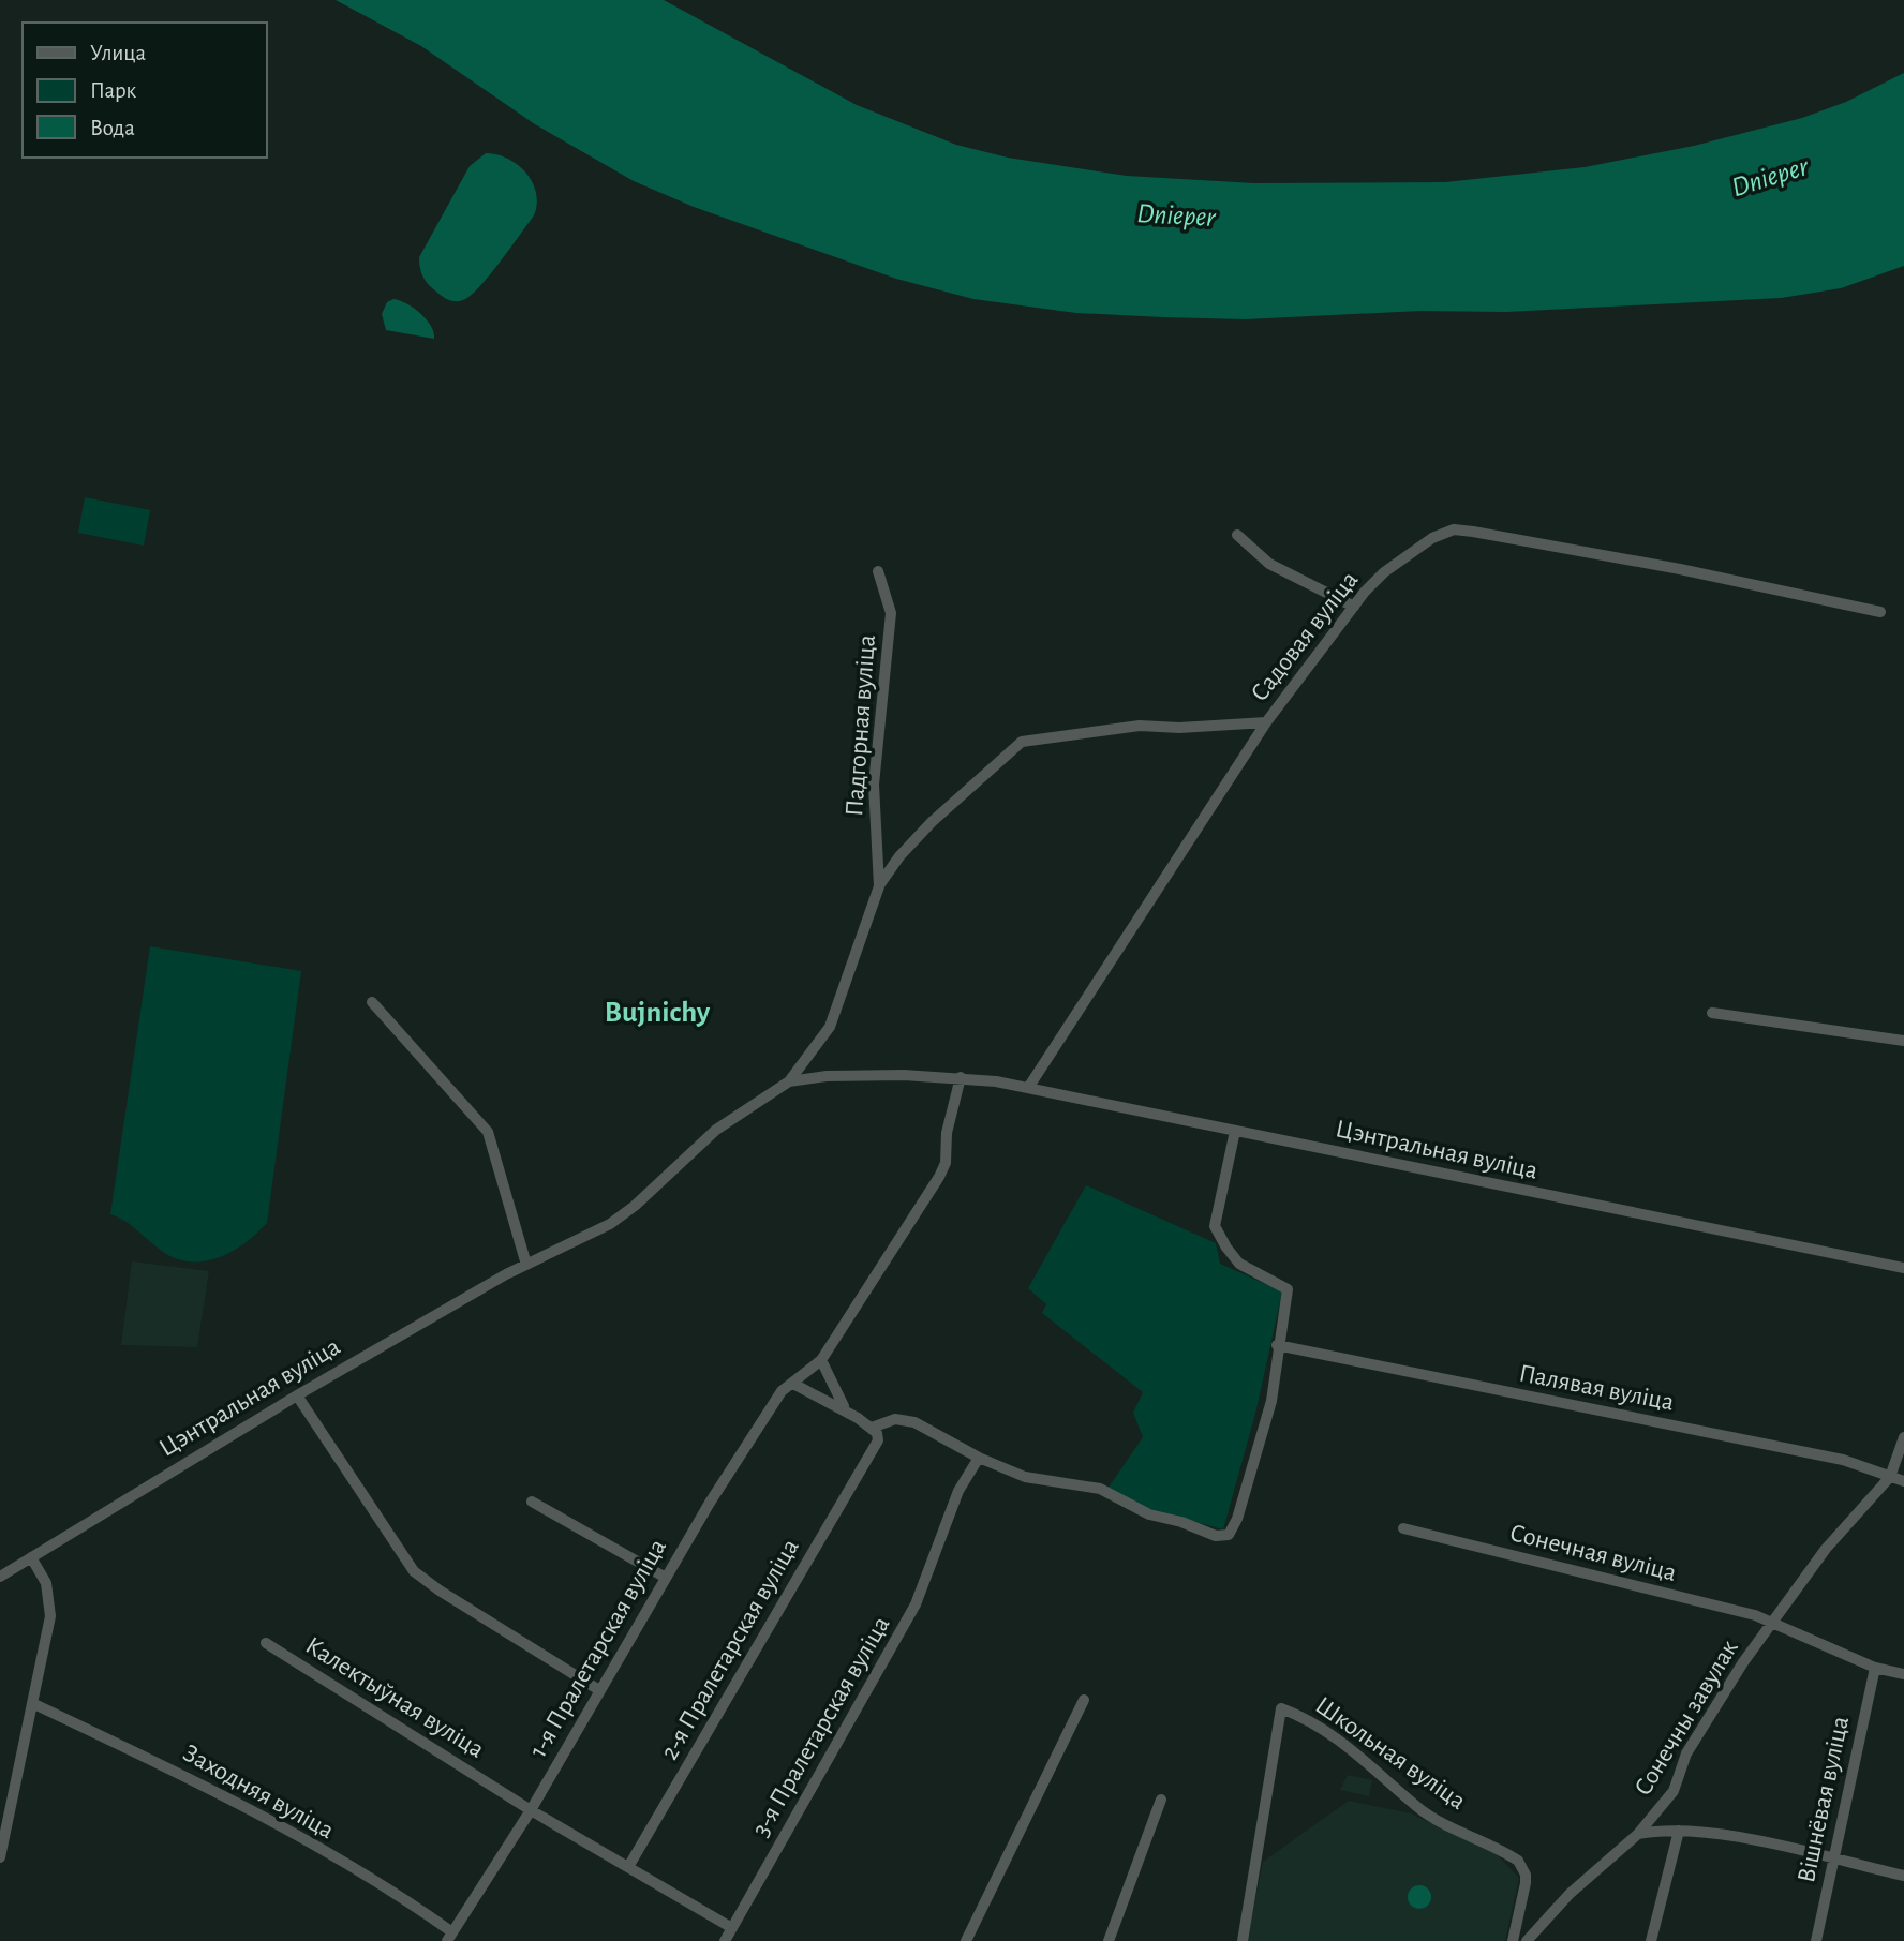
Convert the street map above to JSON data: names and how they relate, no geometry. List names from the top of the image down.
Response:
{
  "streets": {
    "street": [
      "Садовая вуліца",
      "Падгорная вуліца",
      "Цэнтральная вуліца",
      "Палявая вуліца",
      "Сонечная вуліца",
      "1-я Пралетарская вуліца",
      "2-я Пралетарская вуліца",
      "Калектыўная вуліца",
      "Сонечны завулак",
      "3-я Пралетарская вуліца",
      "Школьная вуліца",
      "Заходняя вуліца",
      "Вішнёвая вуліца"
    ]
  },
  "crossings": [
    ["Садовая вуліца", "Падгорная вуліца"],
    ["Садовая вуліца", "Цэнтральная вуліца"],
    ["Падгорная вуліца", "Цэнтральная вуліца"],
    ["Палявая вуліца", "Сонечны завулак"],
    ["Сонечная вуліца", "Сонечны завулак"],
    ["Сонечная вуліца", "Вішнёвая вуліца"],
    ["1-я Пралетарская вуліца", "Калектыўная вуліца"],
    ["1-я Пралетарская вуліца", "Заходняя вуліца"],
    ["2-я Пралетарская вуліца", "Калектыўная вуліца"],
    ["Калектыўная вуліца", "3-я Пралетарская вуліца"]
  ],
  "districts": ["Bujnichy"],
  "water": ["Dnieper"],
  "legend": ["Улица", "Парк", "Вода"]
}
